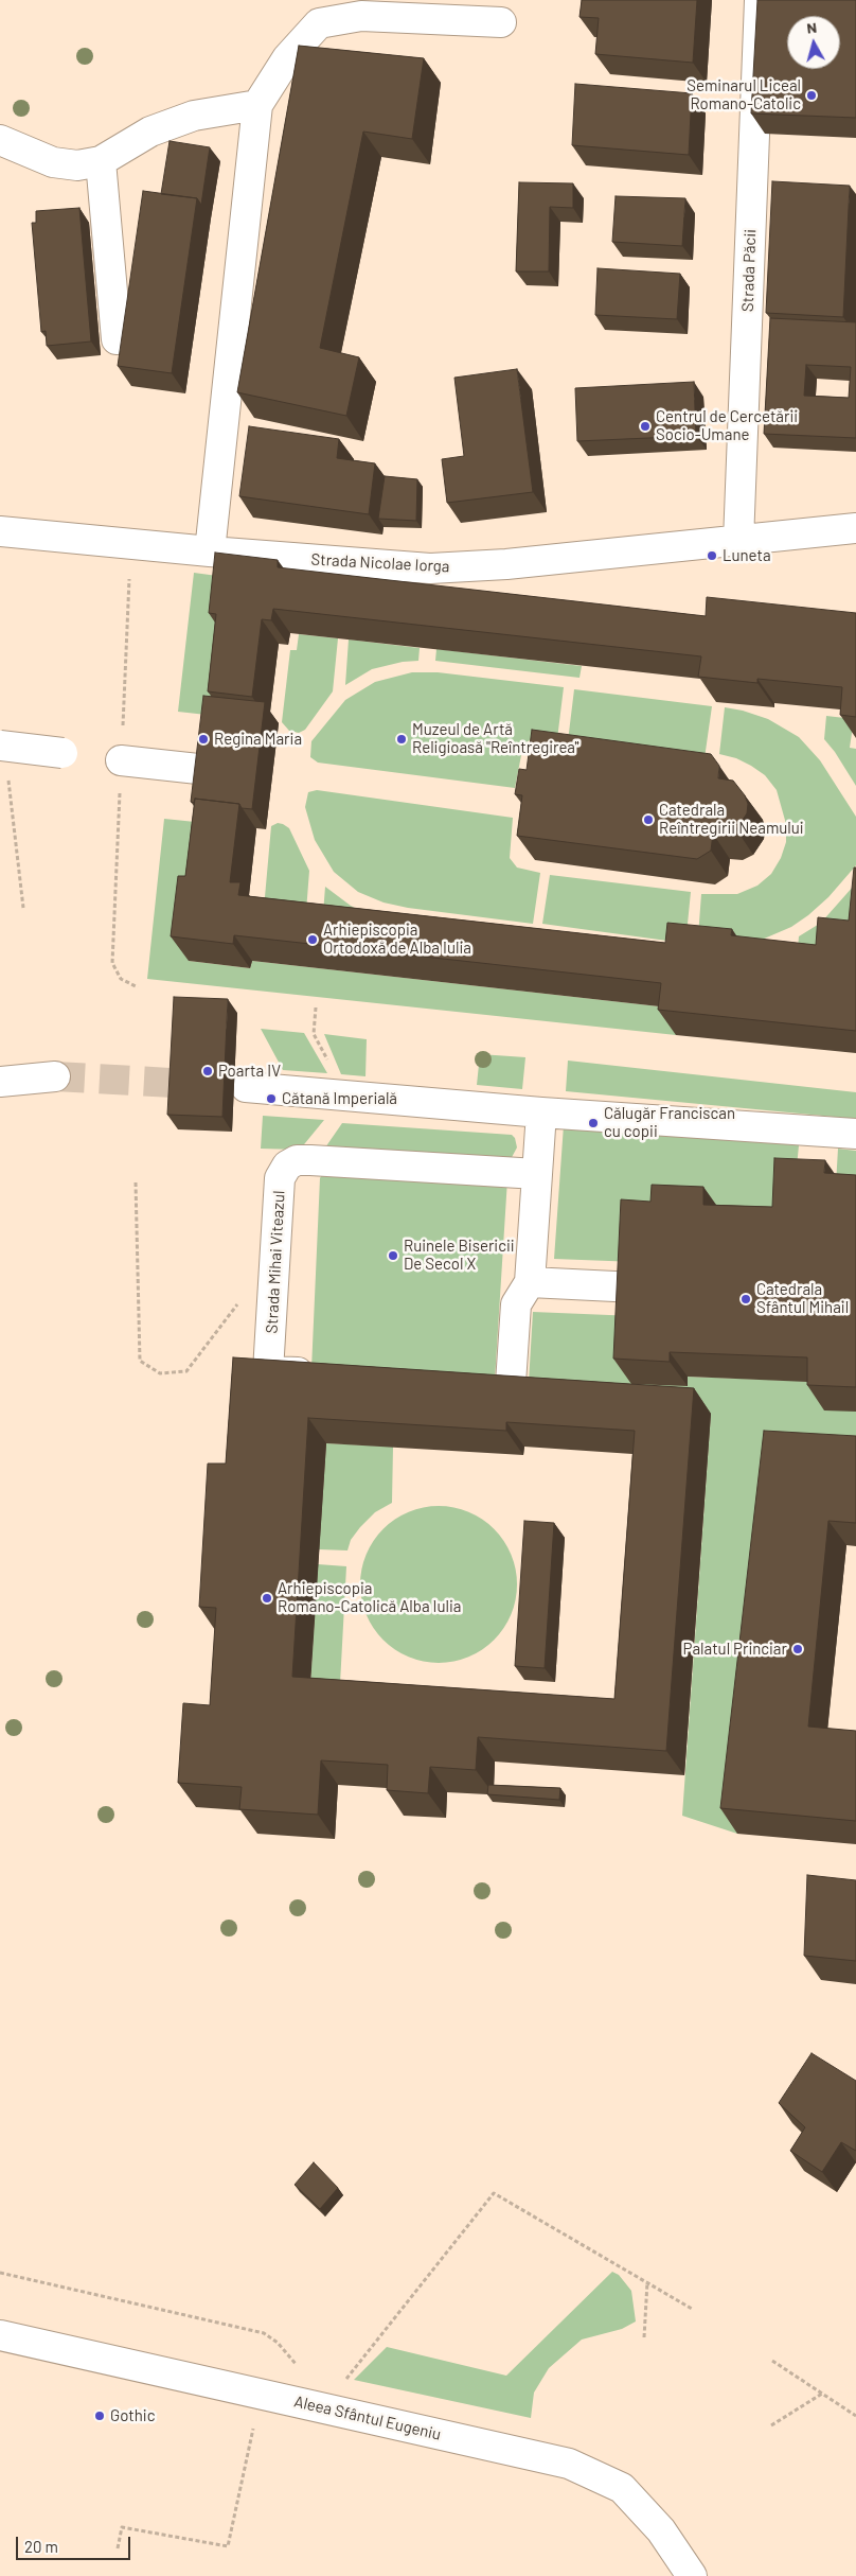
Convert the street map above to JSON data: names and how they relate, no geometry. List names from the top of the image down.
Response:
{
  "streets": {
    "street": [
      "Strada Păcii",
      "Strada Nicolae Iorga",
      "Strada Mihai Viteazul",
      "Aleea Sfântul Eugeniu"
    ]
  },
  "crossings": [
    ["Strada Păcii", "Strada Nicolae Iorga"]
  ],
  "places": [
    "Seminarul Liceal Romano-Catolic",
    "Centrul de Cercetării Socio-Umane",
    "Luneta",
    "Regina Maria",
    "Muzeul de Artă Religioasă \"Reîntregirea\"",
    "Catedrala Reîntregirii Neamului",
    "Arhiepiscopia Ortodoxă de Alba Iulia",
    "Poarta IV",
    "Cătană Imperială",
    "Călugăr Franciscan cu copii",
    "Ruinele Bisericii De Secol X",
    "Catedrala Sfântul Mihail",
    "Arhiepiscopia Romano-Catolică Alba Iulia",
    "Palatul Princiar",
    "Gothic"
  ],
  "scale_bar": "20 m",
  "north": "top"
}
